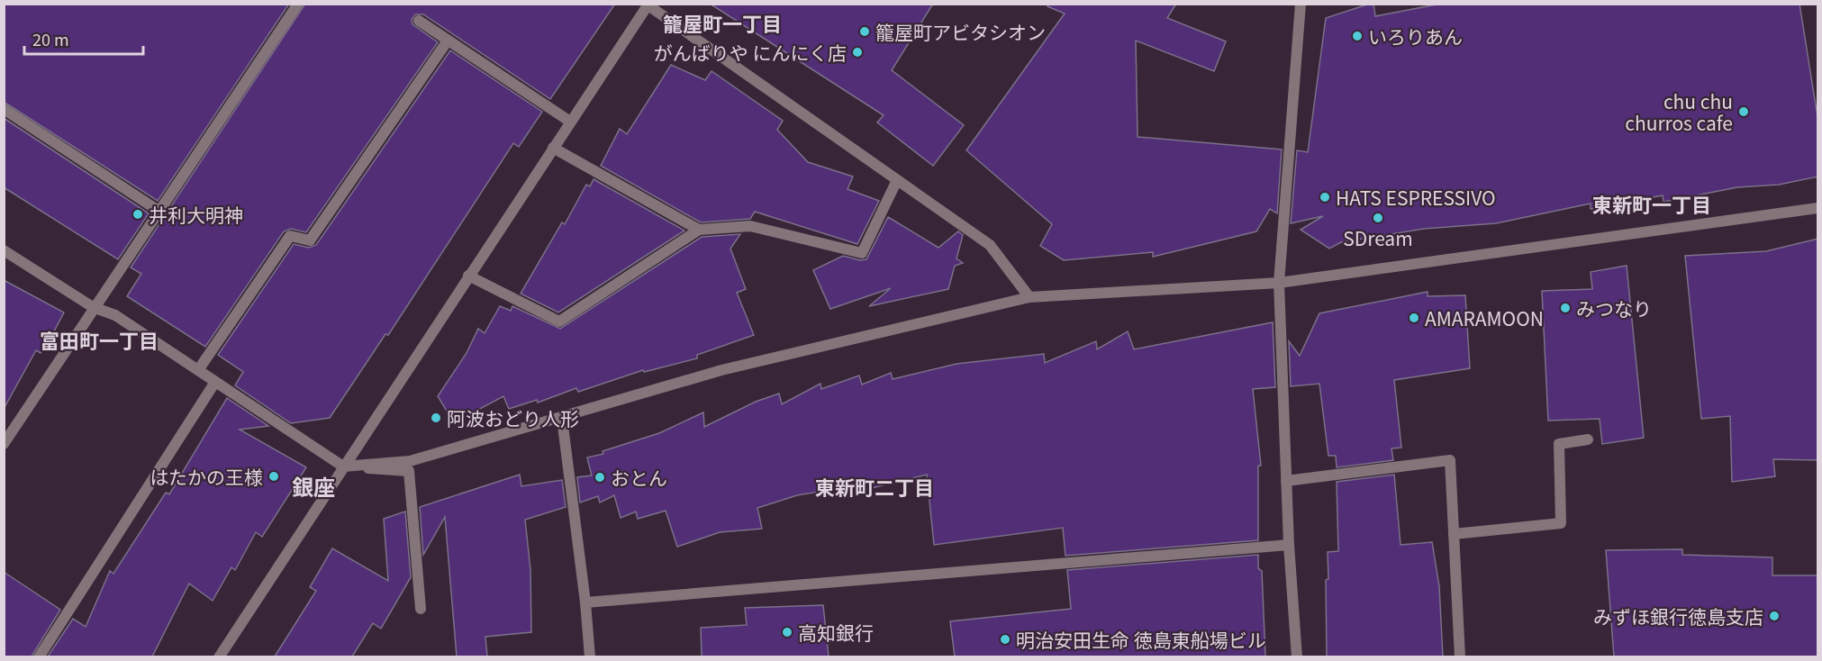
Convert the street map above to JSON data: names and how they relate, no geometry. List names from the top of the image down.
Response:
{
  "districts": [
    "籠屋町一丁目",
    "東新町一丁目",
    "富田町一丁目",
    "銀座",
    "東新町二丁目"
  ],
  "places": [
    "籠屋町アビタシオン",
    "いろりあん",
    "がんばりや にんにく店",
    "chu chu churros cafe",
    "HATS ESPRESSIVO",
    "井利大明神",
    "SDream",
    "みつなり",
    "AMARAMOON",
    "阿波おどり人形",
    "はたかの王様",
    "おとん",
    "みずほ銀行徳島支店",
    "高知銀行",
    "明治安田生命 徳島東船場ビル"
  ],
  "scale_bar": "20 m"
}
